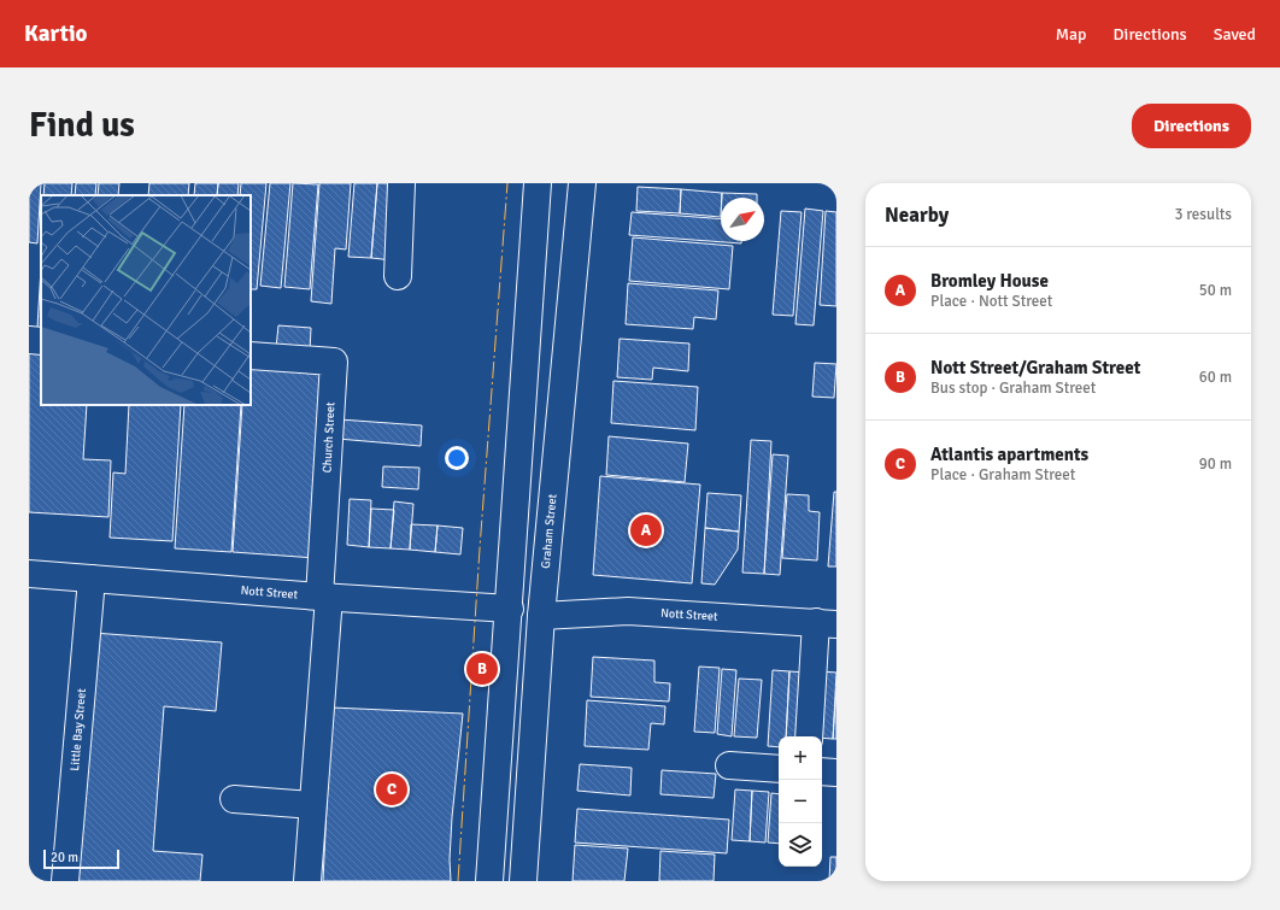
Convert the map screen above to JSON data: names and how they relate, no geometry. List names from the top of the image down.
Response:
{
  "streets": {
    "main road": [
      "Church Street",
      "Graham Street",
      "Nott Street",
      "Little Bay Street"
    ]
  },
  "crossings": [
    ["Church Street", "Nott Street"],
    ["Graham Street", "Nott Street"],
    ["Nott Street", "Little Bay Street"]
  ],
  "scale_bar": "20 m",
  "north": "top right",
  "page": {
    "header": "Kartio",
    "nav": ["Map", "Directions", "Saved"],
    "buttons": "Directions",
    "title": "Find us",
    "heading": ["Nearby", "3 results"],
    "list": [
      {
        "mark": "A",
        "name": "Bromley House",
        "note": "Place · Nott Street",
        "value": "50 m"
      },
      {
        "mark": "B",
        "name": "Nott Street/Graham Street",
        "note": "Bus stop · Graham Street",
        "value": "60 m"
      },
      {
        "mark": "C",
        "name": "Atlantis apartments",
        "note": "Place · Graham Street",
        "value": "90 m"
      }
    ],
    "pins": ["A", "B", "C"],
    "map_buttons": ["+", "−"],
    "scale": "20 m"
  }
}
